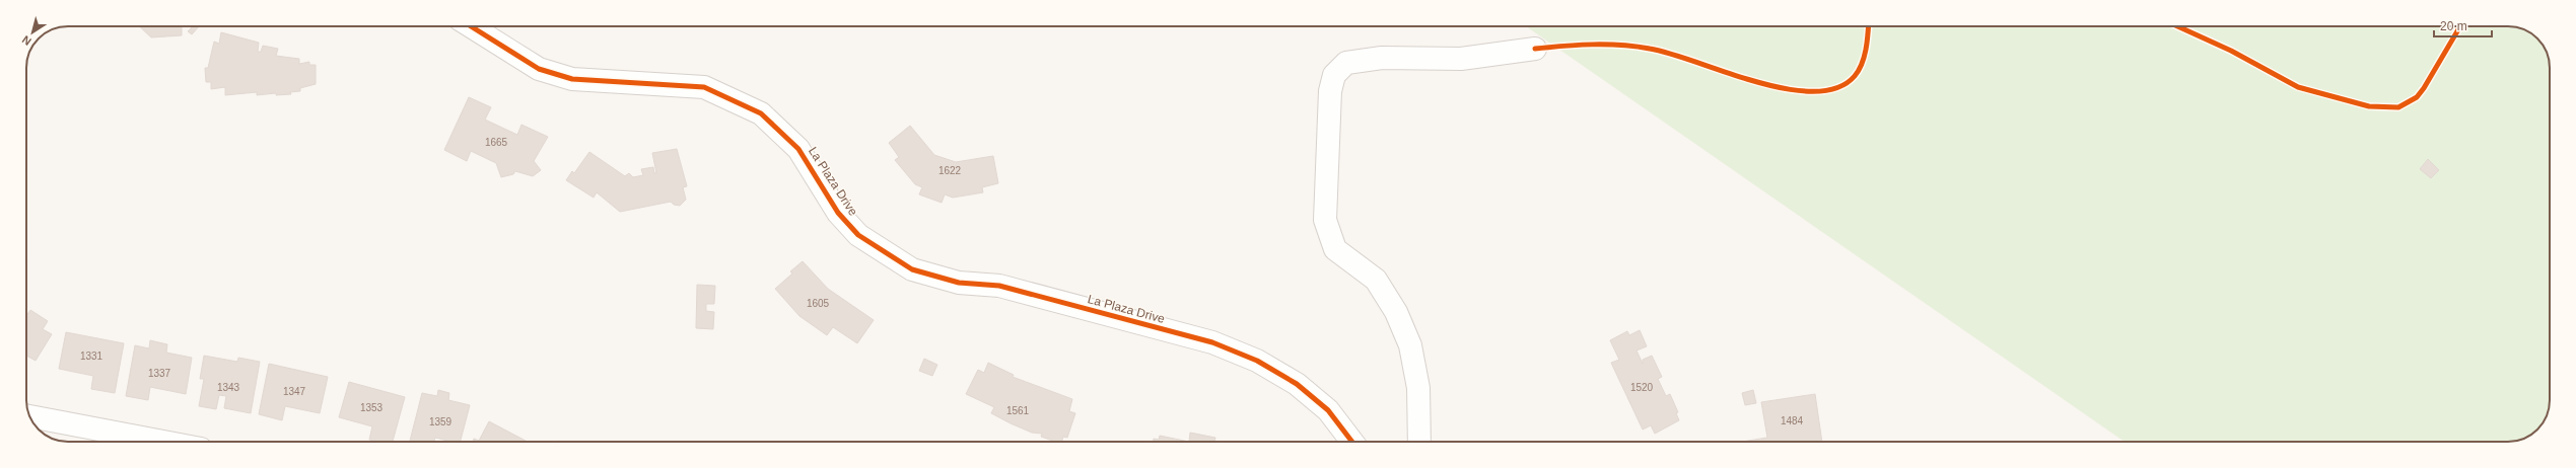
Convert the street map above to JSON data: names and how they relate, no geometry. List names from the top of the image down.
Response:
{
  "streets": {
    "street": ["La Plaza Drive"]
  },
  "house_numbers": [
    "1665",
    "1622",
    "1605",
    "1331",
    "1337",
    "1343",
    "1520",
    "1347",
    "1353",
    "1561",
    "1484",
    "1359"
  ],
  "scale_bar": "20 m",
  "north": "bottom left"
}
